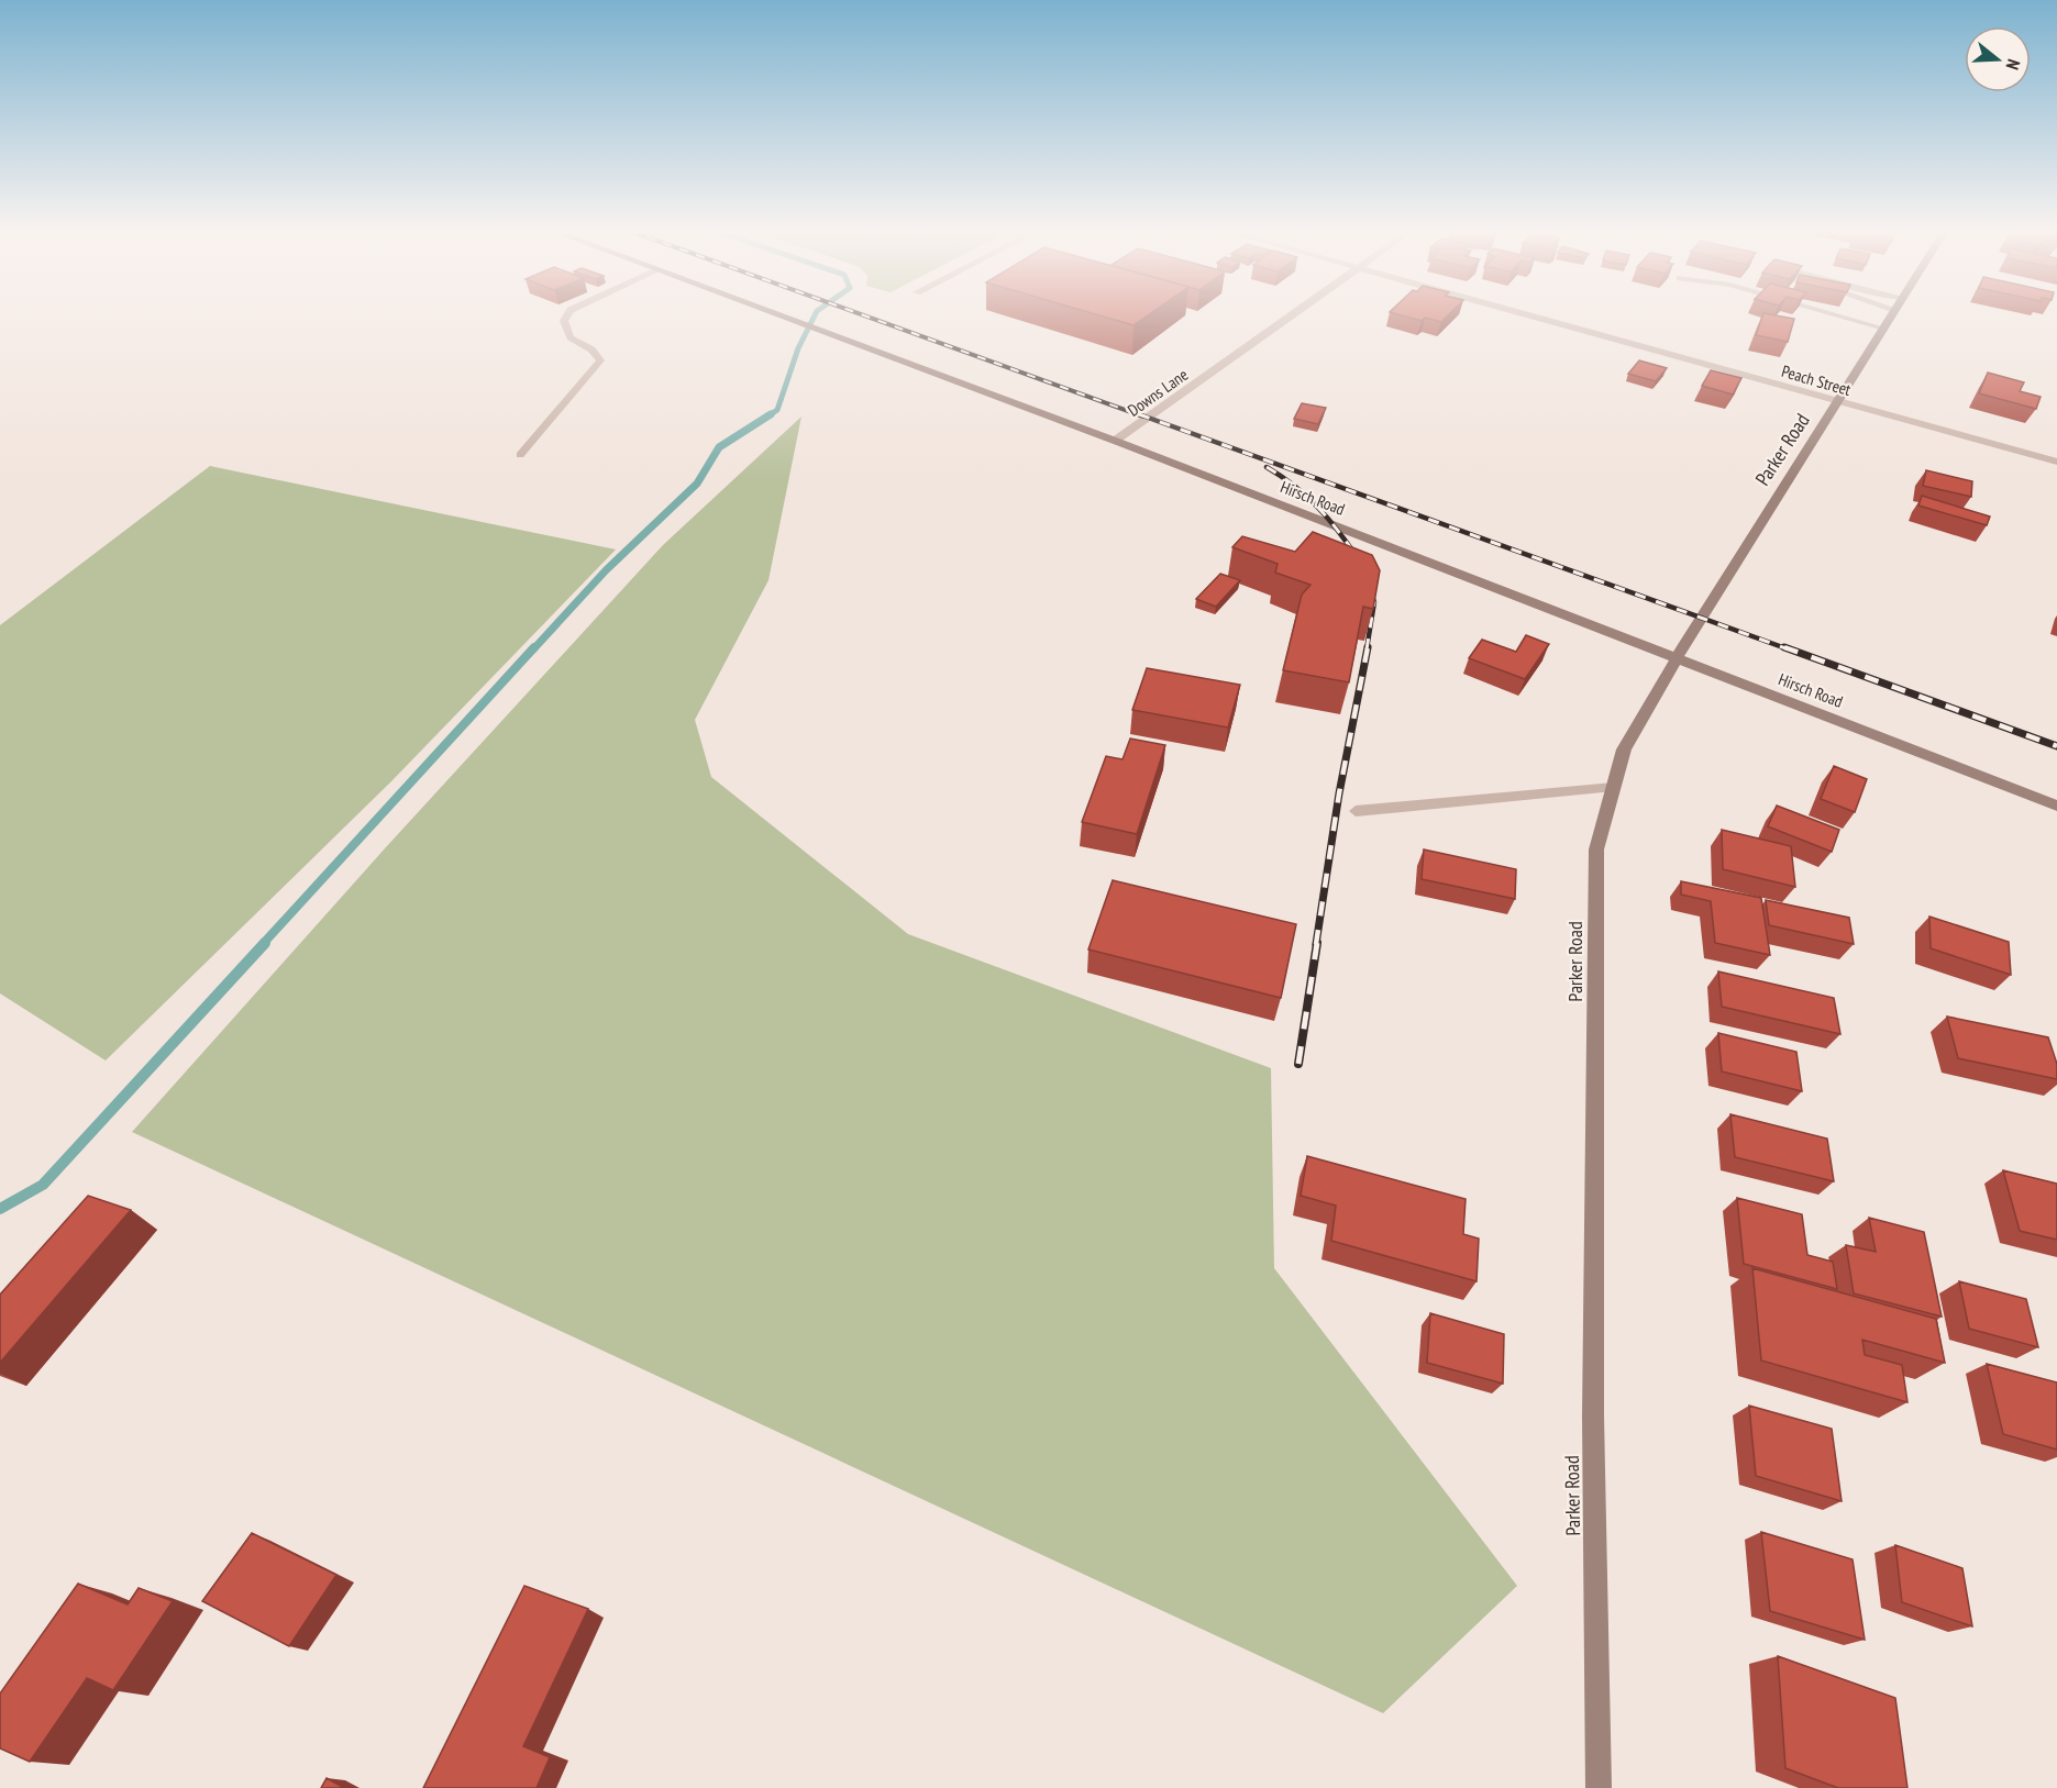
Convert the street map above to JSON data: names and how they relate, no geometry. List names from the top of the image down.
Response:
{
  "streets": {
    "main road": ["Parker Road", "Hirsch Road"],
    "street": ["Peach Street", "Downs Lane"]
  },
  "crossings": [
    ["Peach Street", "Parker Road"],
    ["Downs Lane", "Hirsch Road"],
    ["Parker Road", "Hirsch Road"]
  ],
  "north": "right"
}
